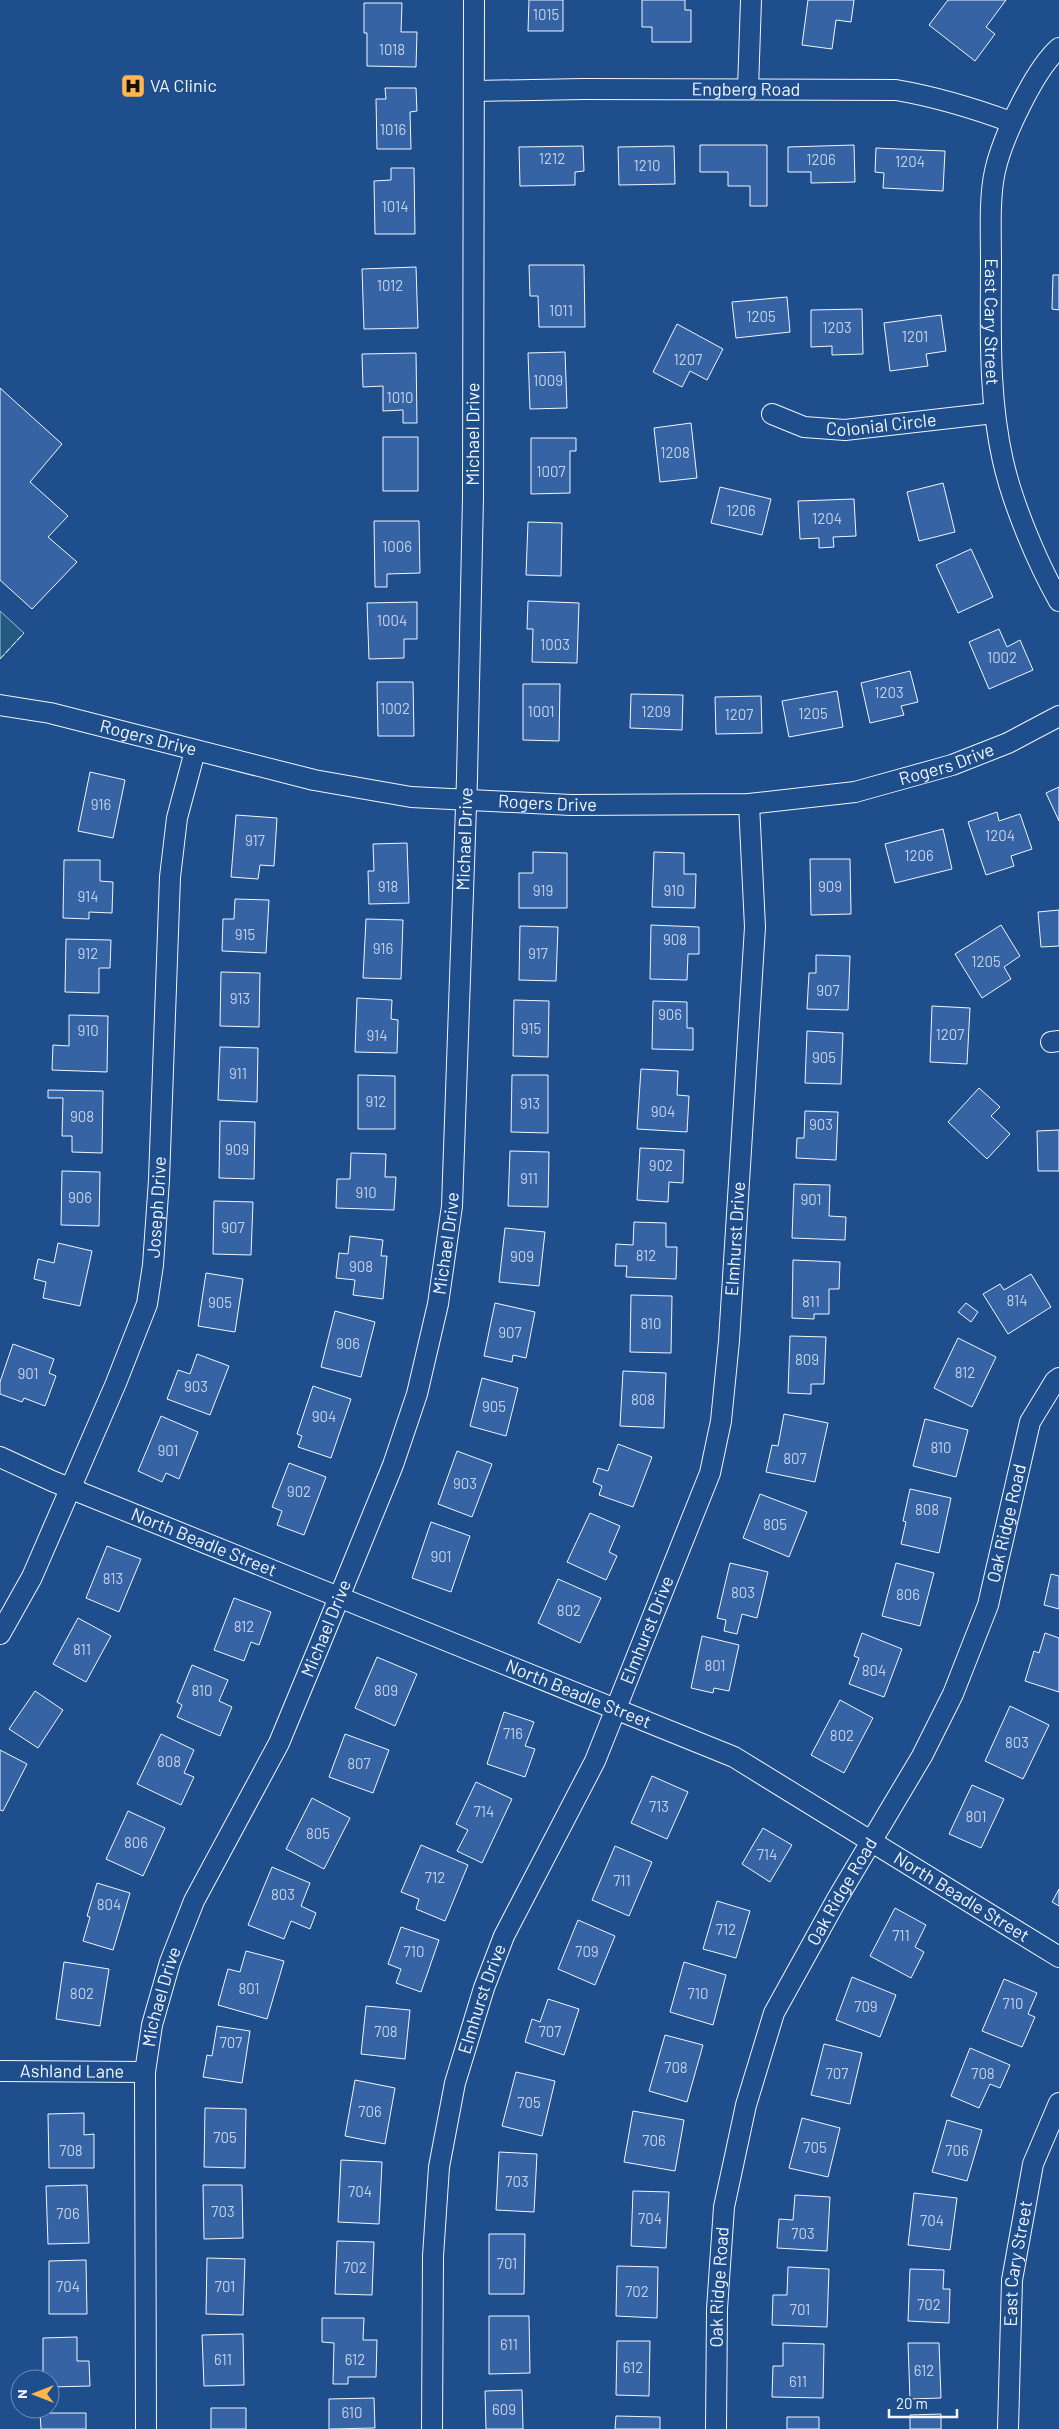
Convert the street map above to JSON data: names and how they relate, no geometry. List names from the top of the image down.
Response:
{
  "streets": {
    "street": [
      "Engberg Road",
      "East Cary Street",
      "Colonial Circle",
      "Michael Drive",
      "Rogers Drive",
      "Joseph Drive",
      "Elmhurst Drive",
      "Oak Ridge Road",
      "North Beadle Street",
      "Ashland Lane"
    ]
  },
  "crossings": [
    ["Engberg Road", "East Cary Street"],
    ["Engberg Road", "Michael Drive"],
    ["East Cary Street", "Colonial Circle"],
    ["Michael Drive", "Rogers Drive"],
    ["Michael Drive", "North Beadle Street"],
    ["Michael Drive", "Ashland Lane"],
    ["Rogers Drive", "Joseph Drive"],
    ["Rogers Drive", "Elmhurst Drive"],
    ["Joseph Drive", "North Beadle Street"],
    ["Elmhurst Drive", "North Beadle Street"],
    ["Oak Ridge Road", "North Beadle Street"]
  ],
  "places": {
    "hospital": ["VA Clinic"]
  },
  "house_numbers": [
    "1015",
    "1018",
    "1016",
    "1212",
    "1206",
    "1204",
    "1210",
    "1014",
    "1012",
    "1011",
    "1205",
    "1203",
    "1201",
    "1207",
    "1009",
    "1010",
    "1208",
    "1007",
    "1206",
    "1204",
    "1006",
    "1004",
    "1003",
    "1002",
    "1203",
    "1002",
    "1001",
    "1209",
    "1205",
    "1207",
    "916",
    "1204",
    "917",
    "1206",
    "918",
    "909",
    "919",
    "910",
    "914",
    "915",
    "908",
    "916",
    "912",
    "917",
    "1205",
    "907",
    "913",
    "906",
    "915",
    "910",
    "1207",
    "914",
    "905",
    "911",
    "912",
    "913",
    "904",
    "908",
    "903",
    "909",
    "902",
    "911",
    "910",
    "906",
    "901",
    "907",
    "812",
    "909",
    "908",
    "814",
    "811",
    "905",
    "810",
    "907",
    "906",
    "809",
    "812",
    "901",
    "903",
    "808",
    "905",
    "904",
    "810",
    "901",
    "807",
    "903",
    "902",
    "808",
    "805",
    "901",
    "813",
    "803",
    "806",
    "802",
    "812",
    "811",
    "801",
    "804",
    "810",
    "809",
    "716",
    "802",
    "803",
    "808",
    "807",
    "713",
    "714",
    "801",
    "805",
    "806",
    "714",
    "712",
    "711",
    "803",
    "804",
    "712",
    "711",
    "710",
    "709",
    "801",
    "802",
    "710",
    "710",
    "709",
    "708",
    "707",
    "707",
    "708",
    "707",
    "708",
    "705",
    "706",
    "705",
    "706",
    "705",
    "708",
    "706",
    "703",
    "704",
    "703",
    "706",
    "704",
    "704",
    "703",
    "701",
    "702",
    "704",
    "701",
    "702",
    "702",
    "701",
    "611",
    "611",
    "612",
    "612",
    "612",
    "611",
    "609",
    "610"
  ],
  "scale_bar": "20 m",
  "north": "left"
}
